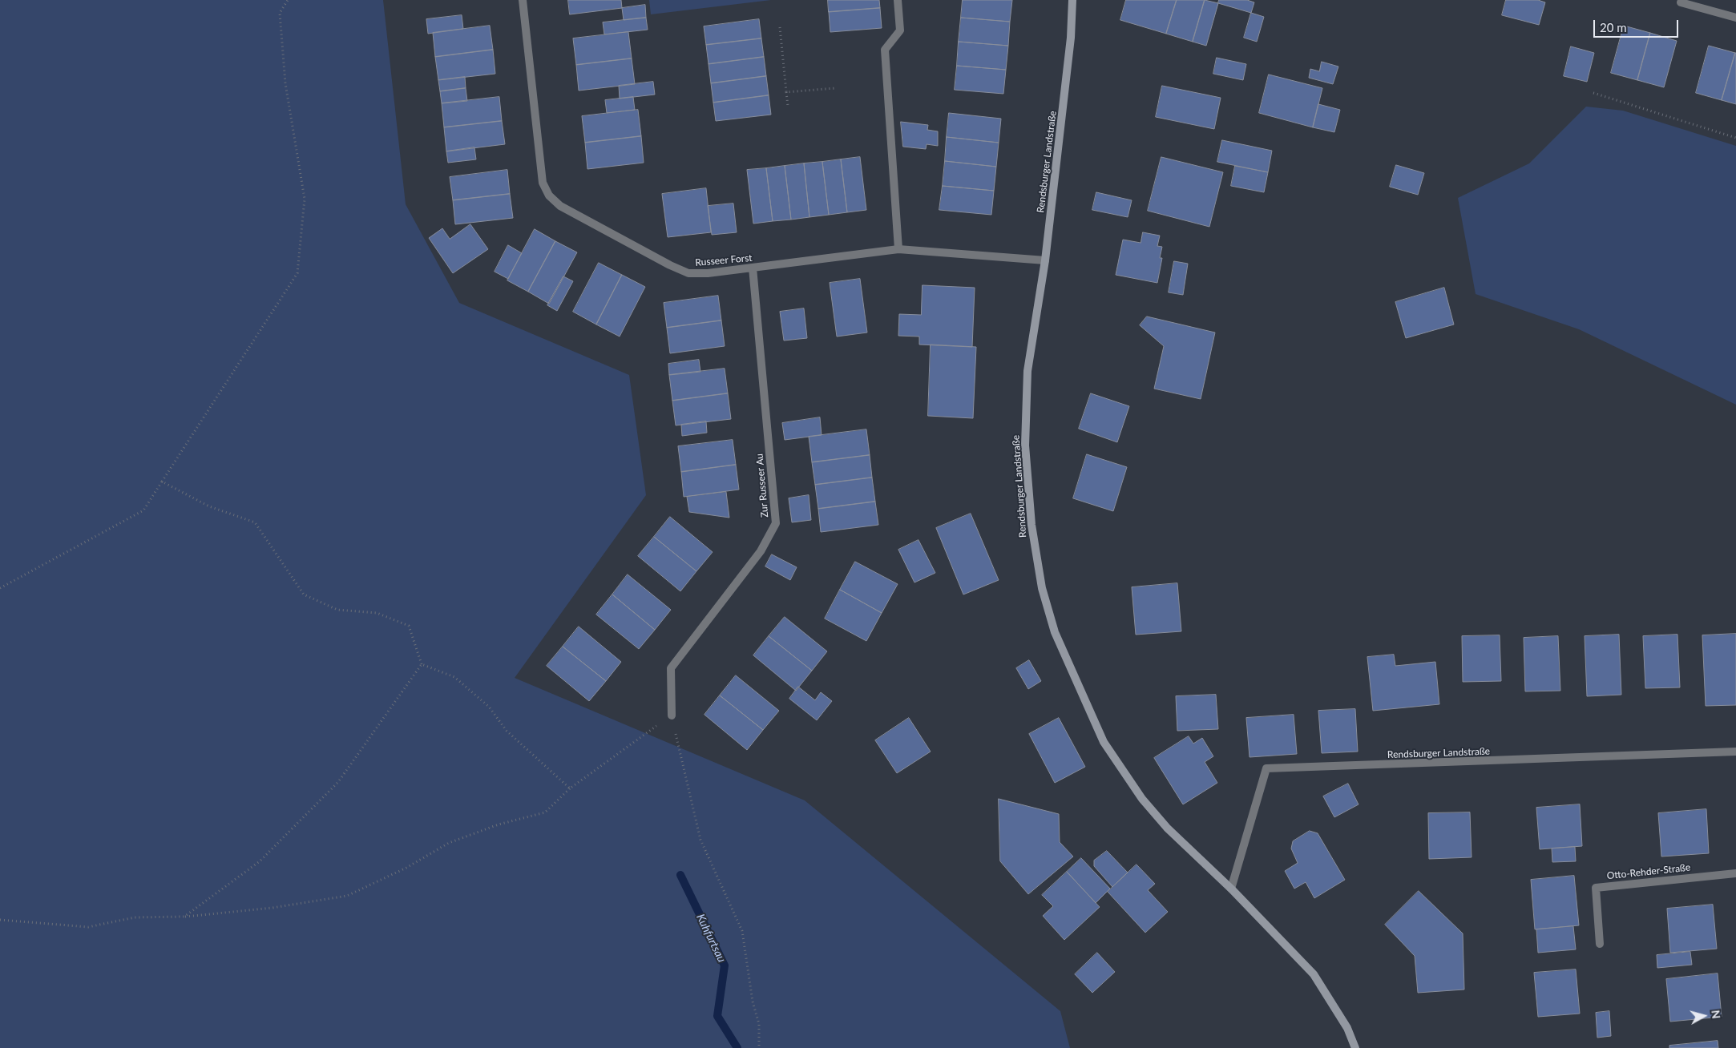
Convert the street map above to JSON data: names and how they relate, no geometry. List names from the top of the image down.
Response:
{
  "streets": {
    "street": [
      "Rendsburger Landstraße",
      "Russeer Forst",
      "Zur Russeer Au",
      "Otto-Rehder-Straße"
    ]
  },
  "crossings": [
    ["Rendsburger Landstraße", "Russeer Forst"],
    ["Russeer Forst", "Zur Russeer Au"]
  ],
  "water": ["Kuhfurtsau"],
  "scale_bar": "20 m",
  "north": "right"
}
